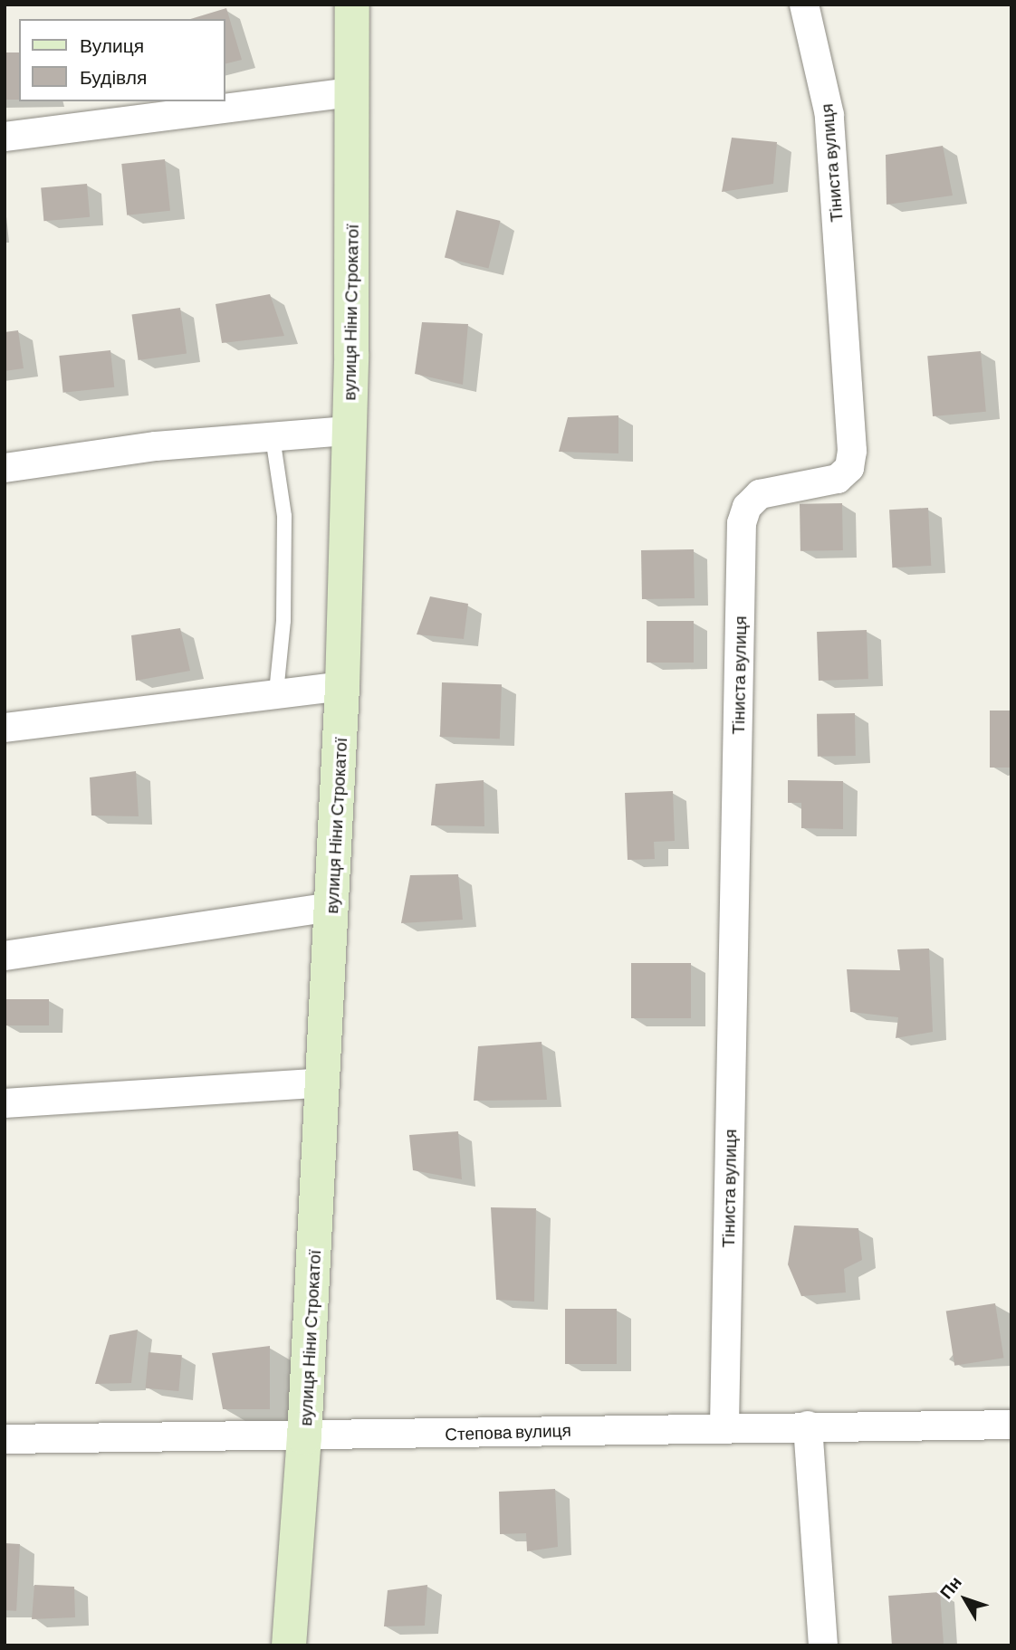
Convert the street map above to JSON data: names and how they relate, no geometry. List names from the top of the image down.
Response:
{
  "streets": {
    "street": ["Тіниста вулиця", "вулиця Ніни Строкатої", "Степова вулиця"]
  },
  "crossings": [
    ["Тіниста вулиця", "Степова вулиця"],
    ["вулиця Ніни Строкатої", "Степова вулиця"]
  ],
  "legend": ["Вулиця", "Будівля"],
  "north": "top left"
}
